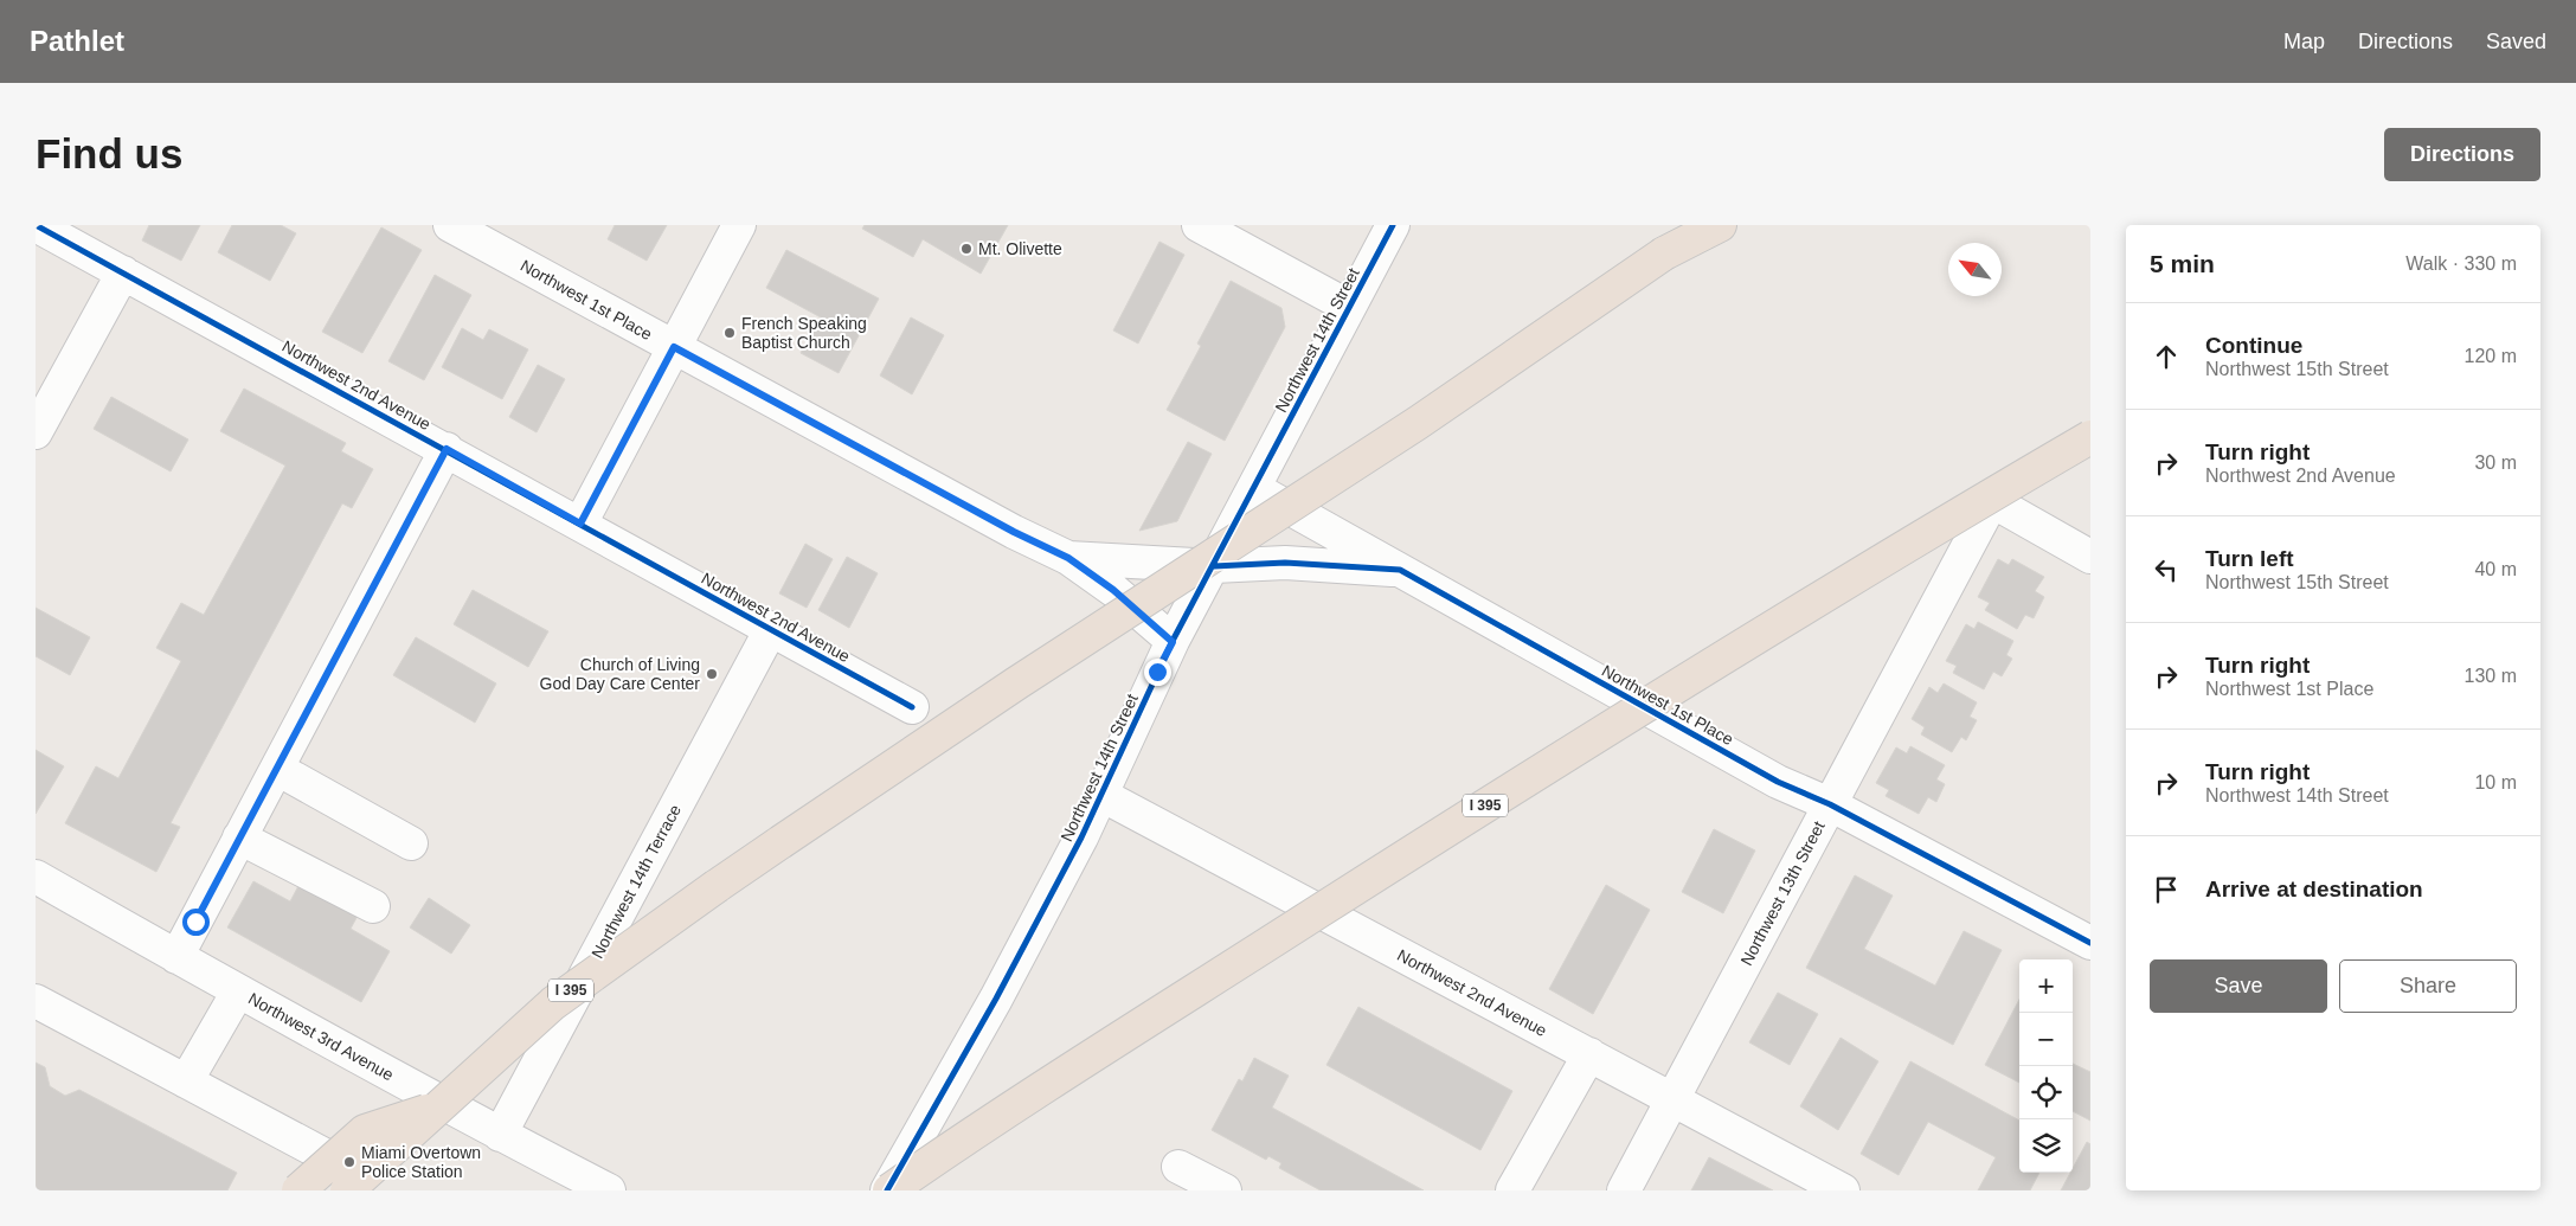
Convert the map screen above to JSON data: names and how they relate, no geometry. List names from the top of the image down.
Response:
{
  "streets": {
    "highway": ["I 395"],
    "street": [
      "Northwest 1st Place",
      "Northwest 14th Street",
      "Northwest 2nd Avenue",
      "Northwest 14th Terrace",
      "Northwest 13th Street",
      "Northwest 3rd Avenue"
    ]
  },
  "crossings": [
    ["Northwest 1st Place", "Northwest 14th Street"],
    ["Northwest 1st Place", "Northwest 13th Street"],
    ["Northwest 14th Street", "Northwest 2nd Avenue"],
    ["Northwest 14th Street", "I 395"],
    ["Northwest 2nd Avenue", "Northwest 14th Terrace"],
    ["Northwest 2nd Avenue", "Northwest 13th Street"],
    ["I 395", "Northwest 3rd Avenue"],
    ["Northwest 14th Terrace", "Northwest 3rd Avenue"]
  ],
  "places": [
    "Mt. Olivette",
    "French Speaking Baptist Church",
    "Church of Living God Day Care Center",
    "Miami Overtown Police Station"
  ],
  "north": "top left",
  "page": {
    "header": "Pathlet",
    "nav": ["Map", "Directions", "Saved"],
    "buttons": [
      "Directions",
      ["Save", "Share"]
    ],
    "title": "Find us",
    "heading": ["5 min", "Walk · 330 m"],
    "list": [
      ["Continue", "Northwest 15th Street", "120 m"],
      ["Turn right", "Northwest 2nd Avenue", "30 m"],
      ["Turn left", "Northwest 15th Street", "40 m"],
      ["Turn right", "Northwest 1st Place", "130 m"],
      ["Turn right", "Northwest 14th Street", "10 m"],
      "Arrive at destination"
    ],
    "map_buttons": ["+", "−"]
  }
}
